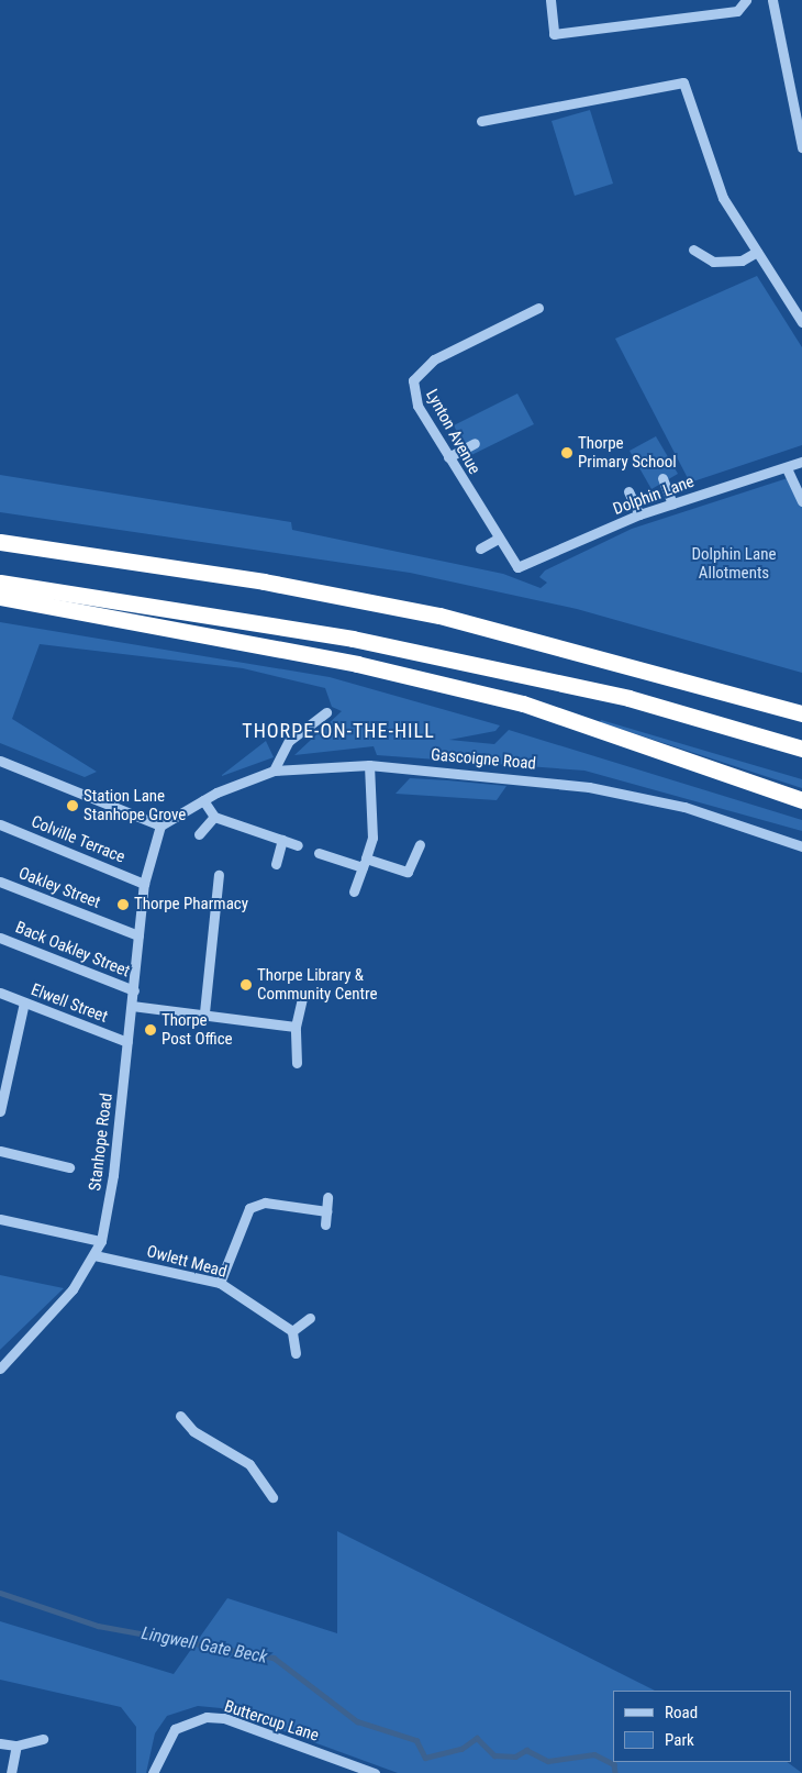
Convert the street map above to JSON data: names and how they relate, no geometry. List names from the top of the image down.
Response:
{
  "streets": {
    "street": [
      "Lynton Avenue",
      "Dolphin Lane",
      "Gascoigne Road",
      "Colville Terrace",
      "Oakley Street",
      "Back Oakley Street",
      "Elwell Street",
      "Stanhope Road",
      "Owlett Mead",
      "Buttercup Lane"
    ]
  },
  "crossings": [
    ["Lynton Avenue", "Dolphin Lane"],
    ["Colville Terrace", "Stanhope Road"],
    ["Oakley Street", "Stanhope Road"],
    ["Back Oakley Street", "Stanhope Road"],
    ["Elwell Street", "Stanhope Road"],
    ["Stanhope Road", "Owlett Mead"]
  ],
  "districts": ["THORPE-ON-THE-HILL"],
  "water": ["Lingwell Gate Beck"],
  "parks": ["Dolphin Lane Allotments"],
  "places": [
    "Thorpe Primary School",
    "Station Lane Stanhope Grove",
    "Thorpe Pharmacy",
    "Thorpe Library & Community Centre",
    "Thorpe Post Office"
  ],
  "legend": ["Road", "Park"]
}
